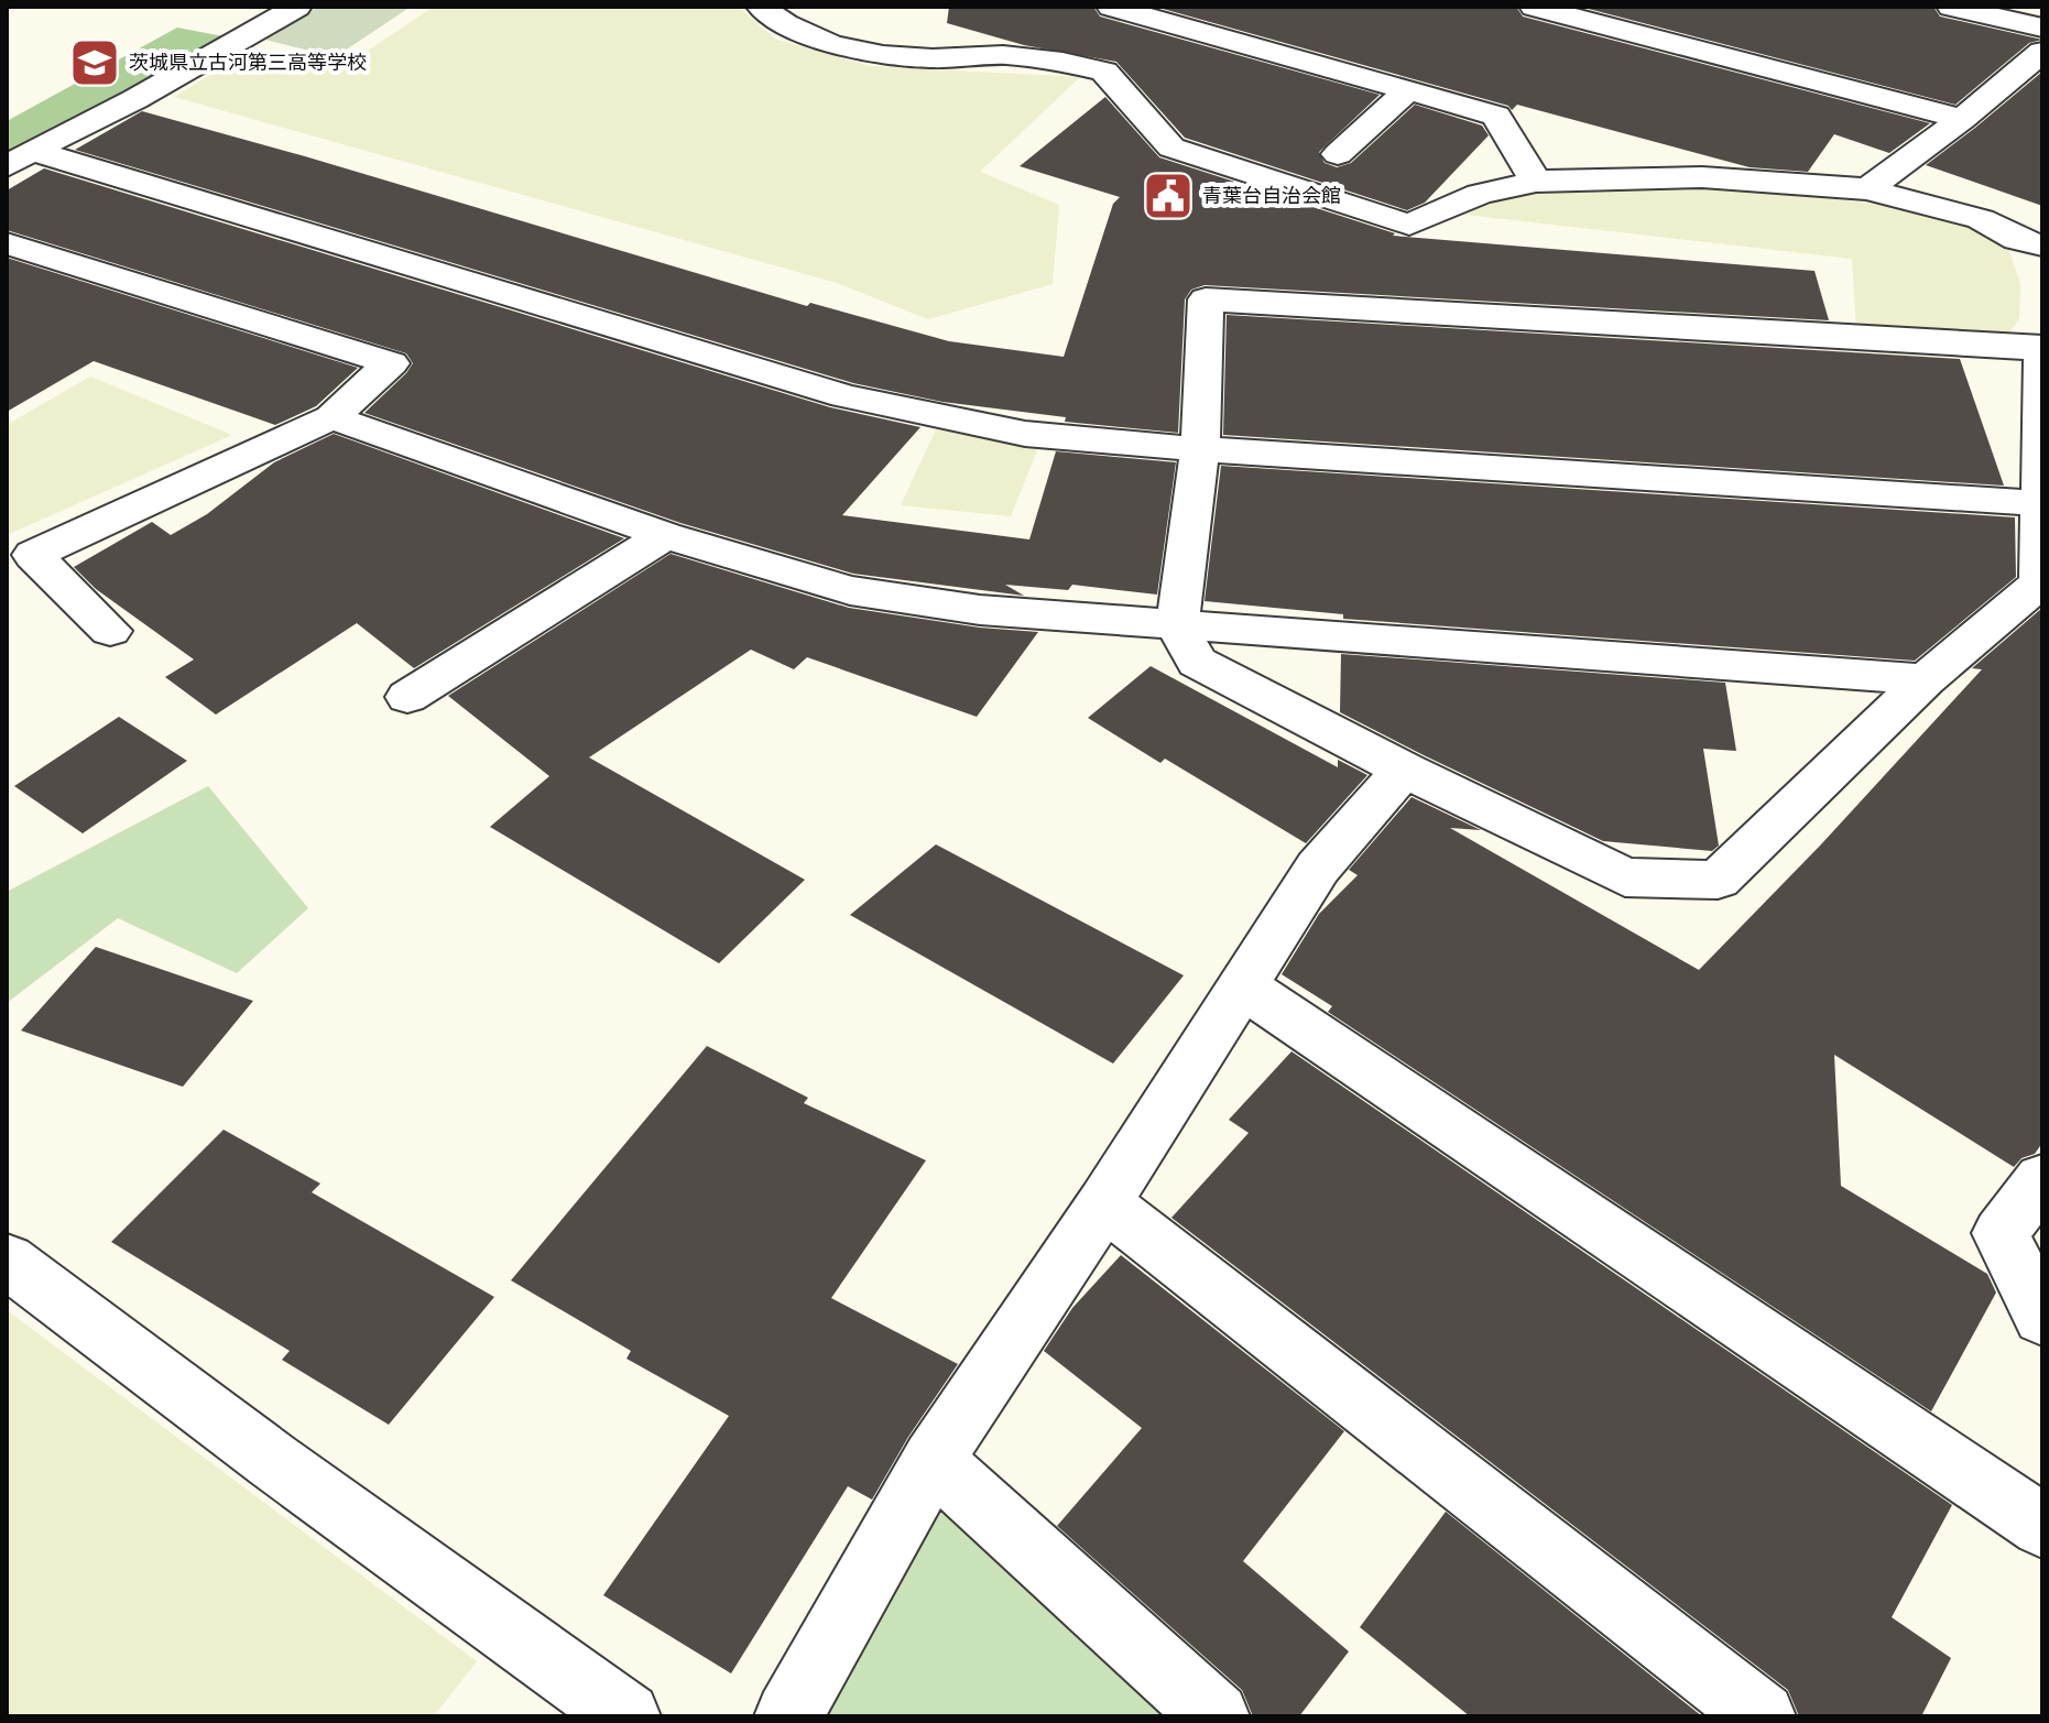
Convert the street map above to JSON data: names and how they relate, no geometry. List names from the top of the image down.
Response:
{
  "places": {
    "school or university": ["茨城県立古河第三高等学校"],
    "public building": ["青葉台自治会館"]
  }
}
